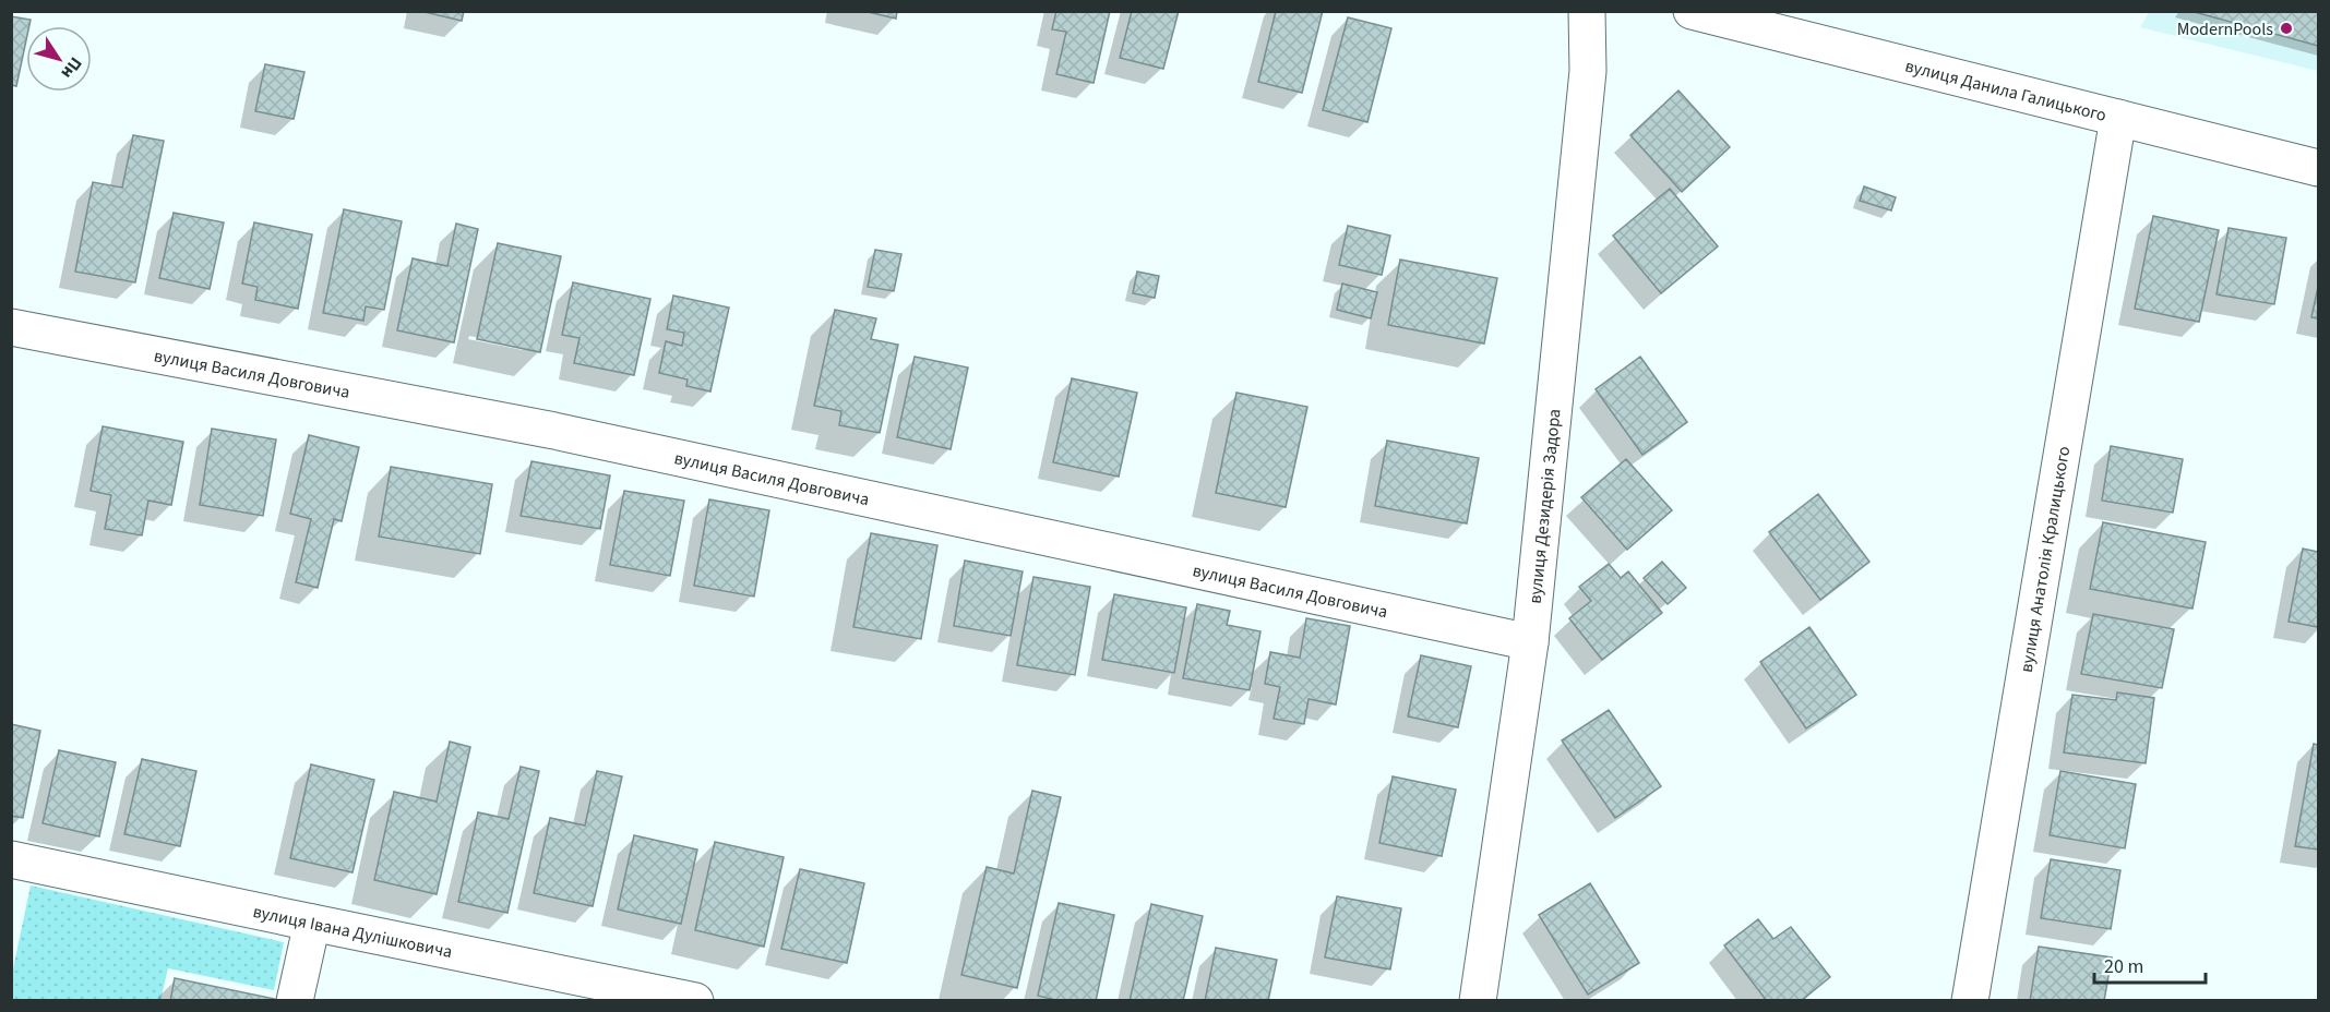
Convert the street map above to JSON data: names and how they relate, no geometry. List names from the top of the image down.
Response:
{
  "streets": {
    "street": [
      "вулиця Данила Галицького",
      "вулиця Василя Довговича",
      "вулиця Дезидерія Задора",
      "вулиця Анатолія Кралицького",
      "вулиця Івана Дулішковича"
    ]
  },
  "crossings": [
    ["вулиця Данила Галицького", "вулиця Анатолія Кралицького"],
    ["вулиця Василя Довговича", "вулиця Дезидерія Задора"]
  ],
  "places": ["ModernPools"],
  "scale_bar": "20 m",
  "north": "bottom right"
}
